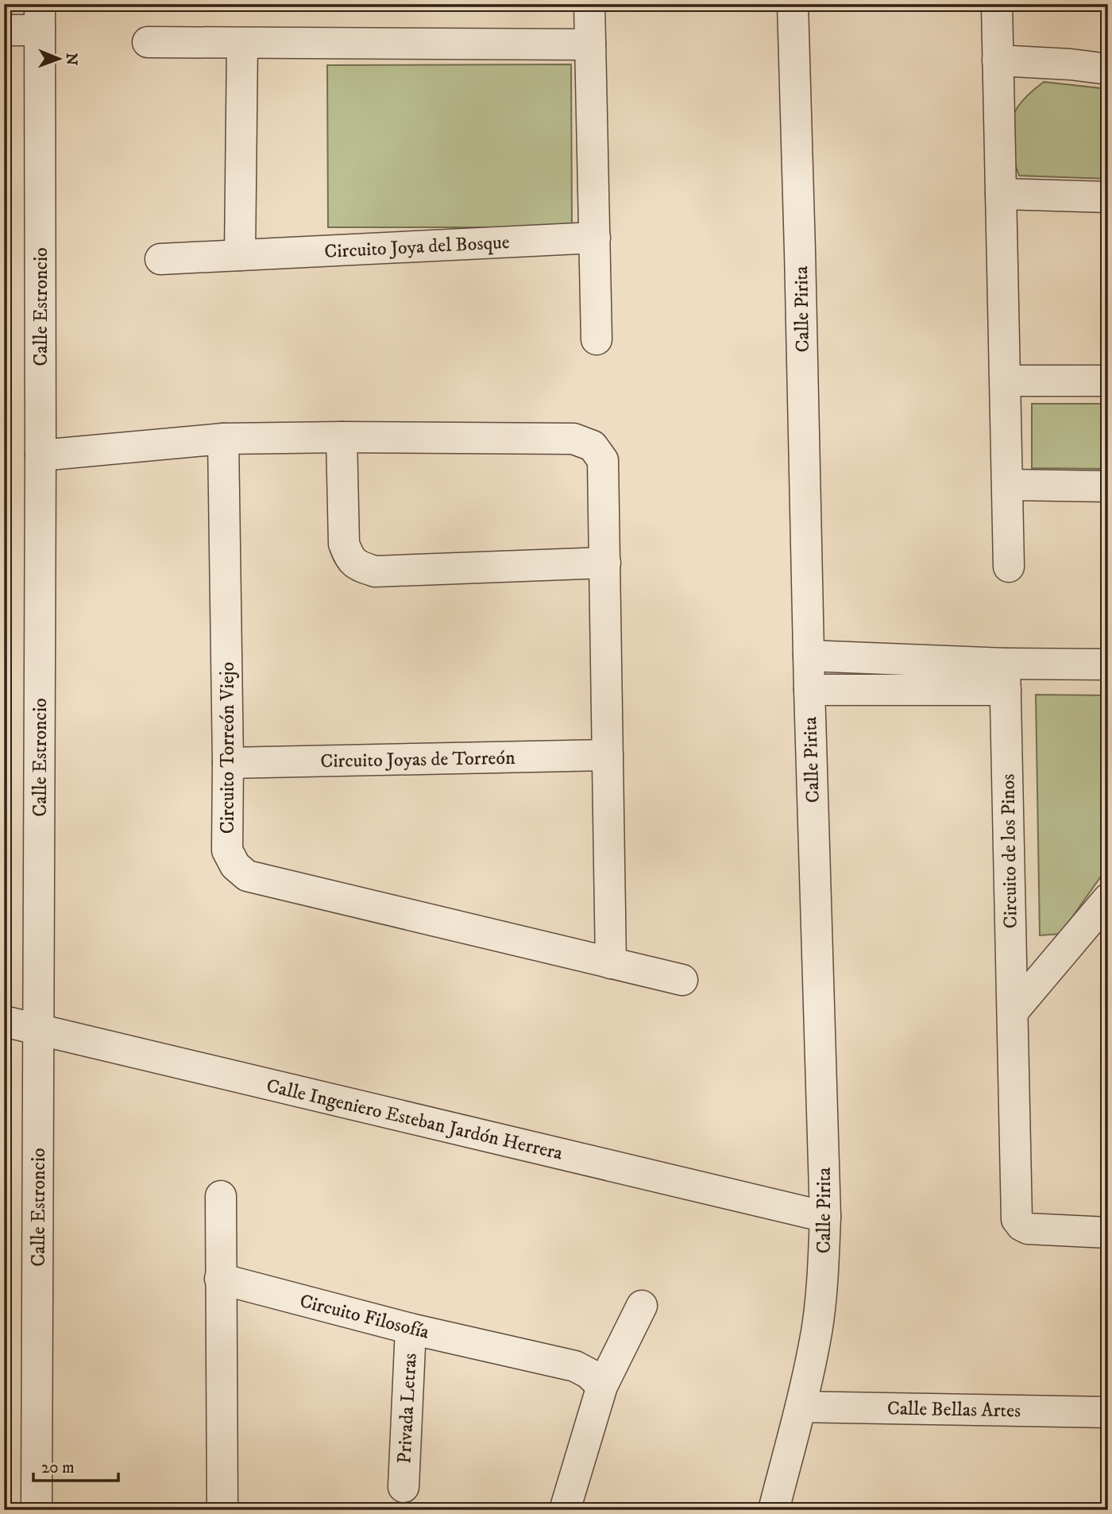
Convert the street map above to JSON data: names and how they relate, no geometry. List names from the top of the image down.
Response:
{
  "streets": {
    "street": [
      "Circuito Joya del Bosque",
      "Calle Estroncio",
      "Calle Pirita",
      "Circuito Torreón Viejo",
      "Circuito Joyas de Torreón",
      "Circuito de los Pinos",
      "Calle Ingeniero Esteban Jardón Herrera",
      "Circuito Filosofía",
      "Privada Letras",
      "Calle Bellas Artes"
    ]
  },
  "crossings": [
    ["Calle Estroncio", "Calle Ingeniero Esteban Jardón Herrera"],
    ["Calle Pirita", "Calle Ingeniero Esteban Jardón Herrera"],
    ["Calle Pirita", "Calle Bellas Artes"],
    ["Circuito Torreón Viejo", "Circuito Joyas de Torreón"],
    ["Circuito Filosofía", "Privada Letras"]
  ],
  "scale_bar": "20 m",
  "north": "right"
}
